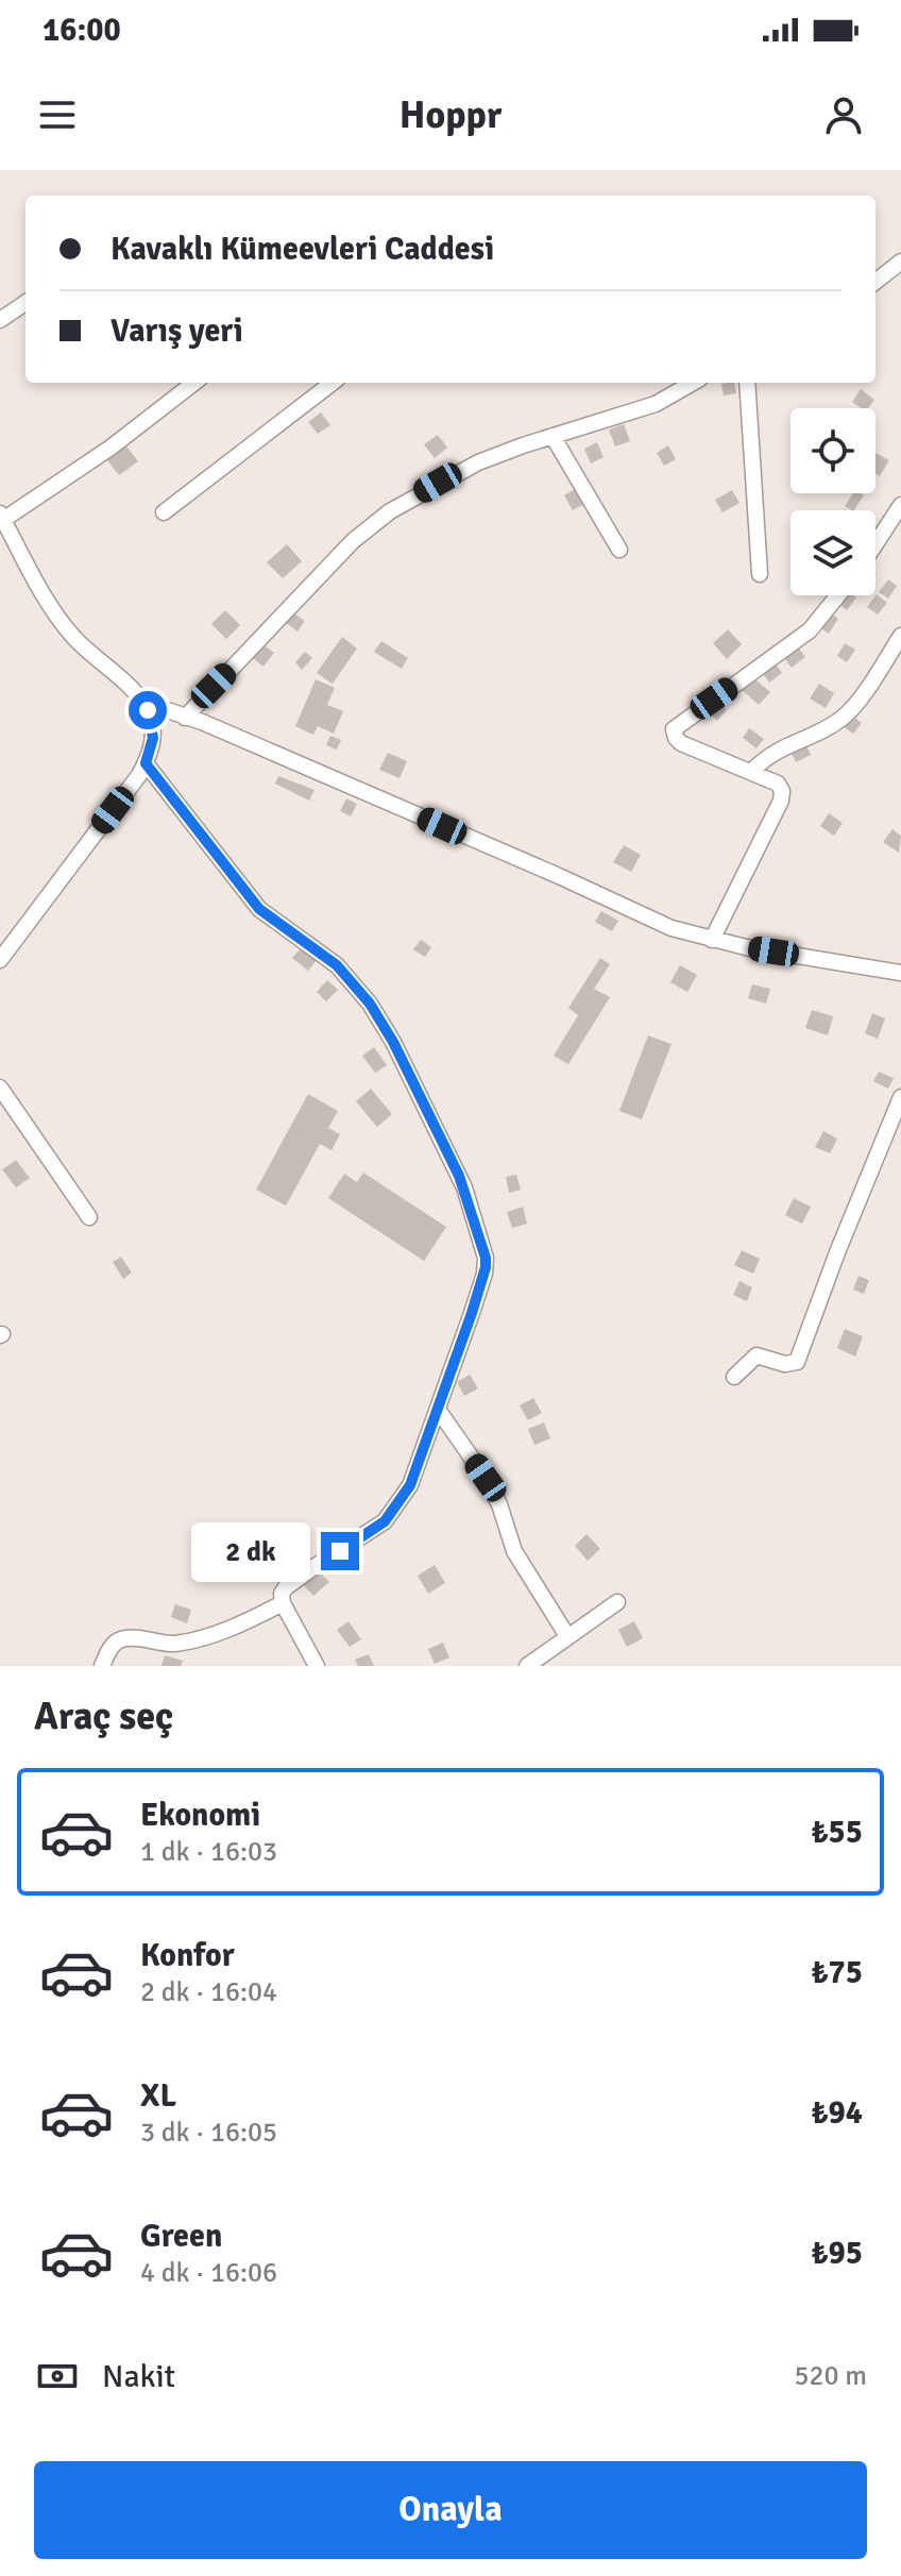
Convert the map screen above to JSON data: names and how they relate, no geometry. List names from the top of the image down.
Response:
{
  "page": {
    "status": "16:00",
    "header": "Hoppr",
    "banner": ["Kavaklı Kümeevleri Caddesi", "Varış yeri"],
    "bubble": "2 dk",
    "heading": "Araç seç",
    "list": [
      {
        "name": "Ekonomi",
        "note": "1 dk · 16:03",
        "value": "₺55"
      },
      {
        "name": "Konfor",
        "note": "2 dk · 16:04",
        "value": "₺75"
      },
      {
        "name": "XL",
        "note": "3 dk · 16:05",
        "value": "₺94"
      },
      {
        "name": "Green",
        "note": "4 dk · 16:06",
        "value": "₺95"
      }
    ],
    "pay": ["Nakit", "520 m"],
    "buttons": "Onayla"
  }
}
